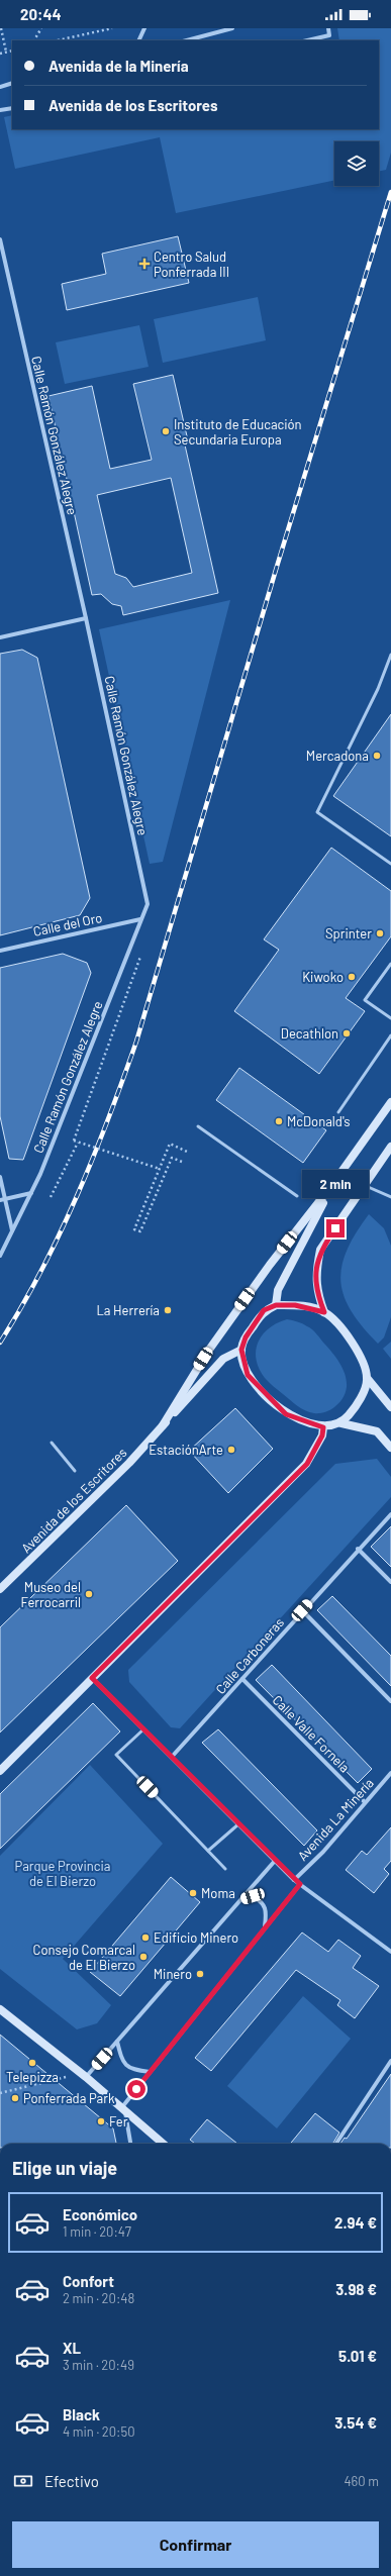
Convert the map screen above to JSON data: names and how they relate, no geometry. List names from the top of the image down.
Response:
{
  "streets": {
    "main road": ["Avenida de los Escritores"],
    "street": [
      "Calle Ramón González Alegre",
      "Calle del Oro",
      "Calle Carboneras",
      "Calle Valle Fornela",
      "Avenida La Minería"
    ]
  },
  "crossings": [
    ["Calle Ramón González Alegre", "Calle del Oro"],
    ["Calle Carboneras", "Calle Valle Fornela"],
    ["Calle Valle Fornela", "Avenida La Minería"]
  ],
  "parks": ["Parque Provincia de El Bierzo"],
  "places": {
    "health": ["Centro Salud Ponferrada III"],
    "other": [
      "Instituto de Educación Secundaria Europa",
      "Mercadona",
      "Sprinter",
      "Kiwoko",
      "Decathlon",
      "McDonald's",
      "La Herrería",
      "EstaciónArte",
      "Museo del Ferrocarril",
      "Moma",
      "Edificio Minero",
      "Consejo Comarcal de El Bierzo",
      "Minero",
      "Telepizza",
      "Ponferrada Park",
      "Fer"
    ]
  },
  "page": {
    "status": "20:44",
    "banner": ["Avenida de la Minería", "Avenida de los Escritores"],
    "bubble": "2 min",
    "heading": "Elige un viaje",
    "list": [
      {
        "name": "Económico",
        "note": "1 min · 20:47",
        "value": "2.94 €"
      },
      {
        "name": "Confort",
        "note": "2 min · 20:48",
        "value": "3.98 €"
      },
      {
        "name": "XL",
        "note": "3 min · 20:49",
        "value": "5.01 €"
      },
      {
        "name": "Black",
        "note": "4 min · 20:50",
        "value": "3.54 €"
      }
    ],
    "pay": ["Efectivo", "460 m"],
    "buttons": "Confirmar"
  }
}
